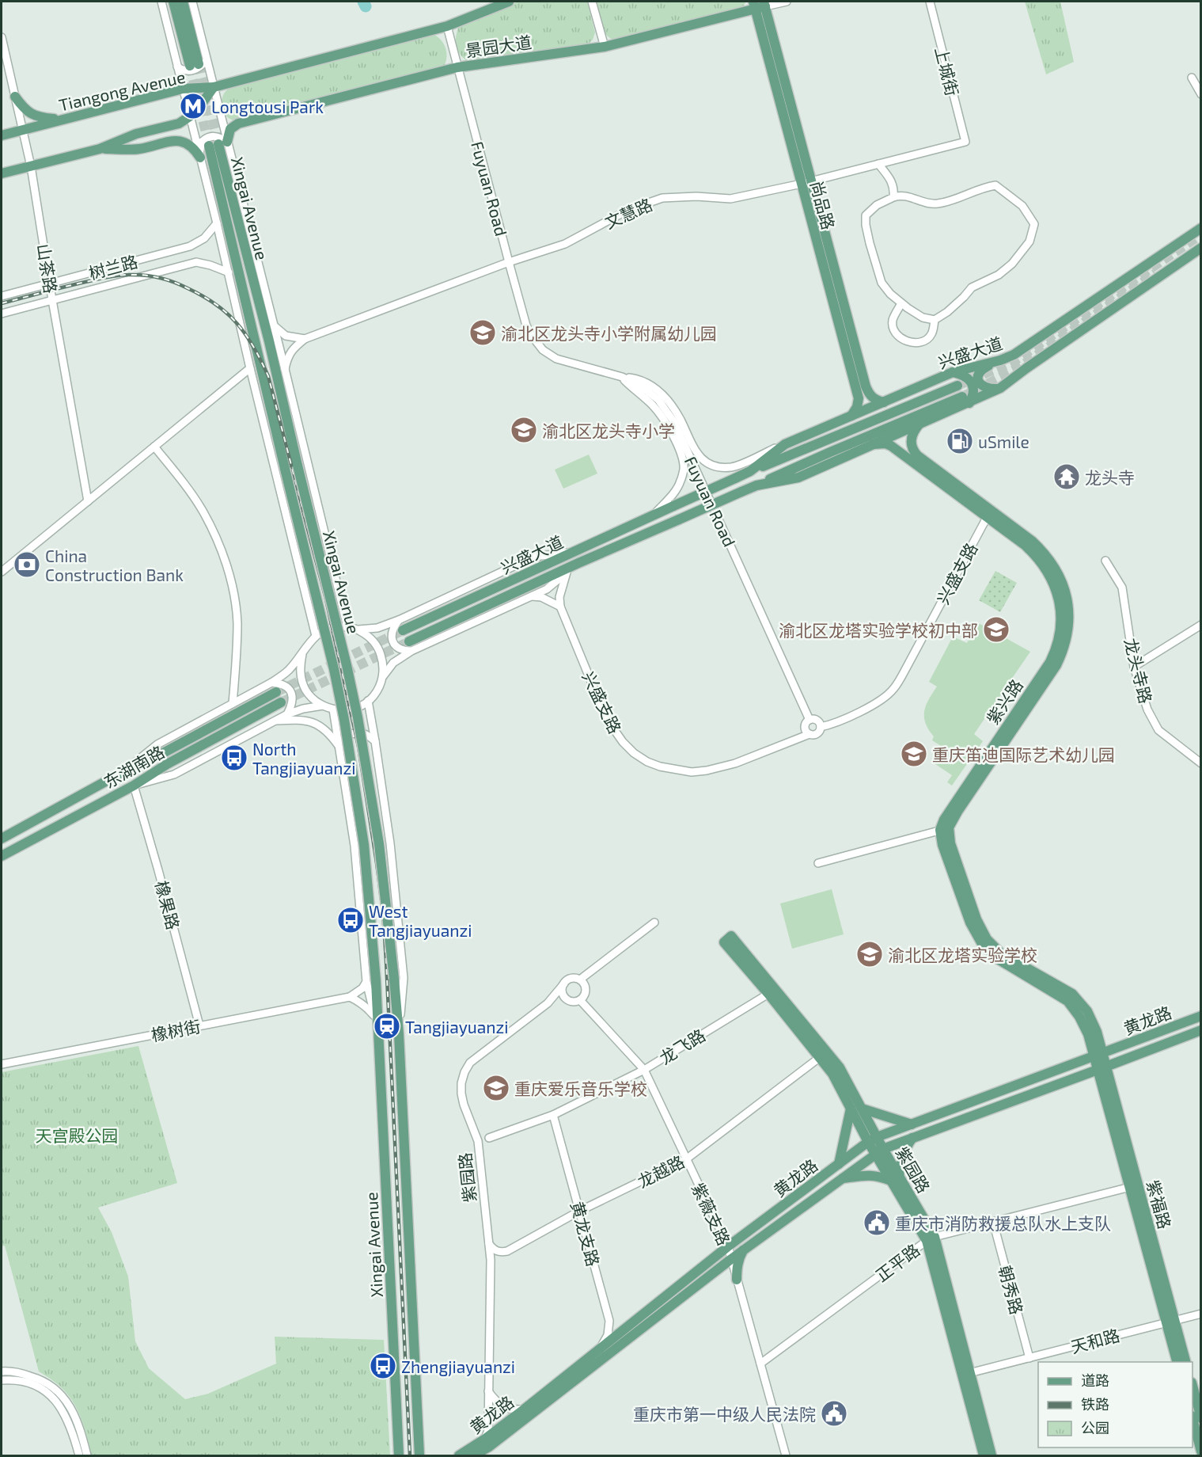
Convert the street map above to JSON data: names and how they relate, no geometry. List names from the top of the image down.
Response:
{
  "streets": {
    "main road": [
      "景园大道",
      "Tiangong Avenue",
      "尚品路",
      "Xingai Avenue",
      "兴盛大道",
      "紫兴路",
      "东湖南路",
      "黄龙路",
      "紫园路",
      "紫福路"
    ],
    "street": [
      "上城街",
      "Fuyuan Road",
      "文慧路",
      "树兰路",
      "山茶路",
      "兴盛支路",
      "龙头寺路",
      "橡果路",
      "橡树街",
      "龙飞路",
      "龙越路",
      "紫薇支路",
      "黄龙支路",
      "正平路",
      "朝秀路",
      "天和路"
    ]
  },
  "crossings": [
    ["景园大道", "Tiangong Avenue"],
    ["景园大道", "Fuyuan Road"],
    ["景园大道", "尚品路"],
    ["景园大道", "Xingai Avenue"],
    ["上城街", "文慧路"],
    ["Tiangong Avenue", "Xingai Avenue"],
    ["Tiangong Avenue", "山茶路"],
    ["Fuyuan Road", "文慧路"],
    ["Fuyuan Road", "兴盛支路"],
    ["尚品路", "文慧路"],
    ["尚品路", "兴盛大道"],
    ["树兰路", "山茶路"],
    ["兴盛支路", "紫兴路"],
    ["东湖南路", "橡果路"],
    ["橡果路", "橡树街"],
    ["黄龙路", "紫园路"],
    ["黄龙路", "紫福路"],
    ["黄龙路", "紫薇支路"],
    ["黄龙路", "黄龙支路"],
    ["龙飞路", "紫园路"],
    ["龙飞路", "紫薇支路"],
    ["龙飞路", "黄龙支路"],
    ["紫园路", "龙越路"],
    ["紫园路", "紫薇支路"],
    ["紫园路", "正平路"],
    ["紫园路", "天和路"],
    ["龙越路", "紫薇支路"],
    ["龙越路", "黄龙支路"],
    ["紫福路", "正平路"],
    ["紫福路", "天和路"],
    ["紫薇支路", "正平路"],
    ["正平路", "朝秀路"],
    ["朝秀路", "天和路"]
  ],
  "parks": ["天宫殿公园"],
  "places": {
    "metro station": ["Longtousi Park"],
    "school or university": [
      "渝北区龙头寺小学附属幼儿园",
      "渝北区龙头寺小学",
      "渝北区龙塔实验学校初中部",
      "重庆笛迪国际艺术幼儿园",
      "渝北区龙塔实验学校",
      "重庆爱乐音乐学校"
    ],
    "fuel station": ["uSmile"],
    "temple": ["龙头寺"],
    "bank": ["China Construction Bank"],
    "bus stop": ["North Tangjiayuanzi", "West Tangjiayuanzi", "Zhengjiayuanzi"],
    "station": ["Tangjiayuanzi"],
    "public building": ["重庆市消防救援总队水上支队", "重庆市第一中级人民法院"]
  },
  "legend": ["道路", "铁路", "公园"]
}
